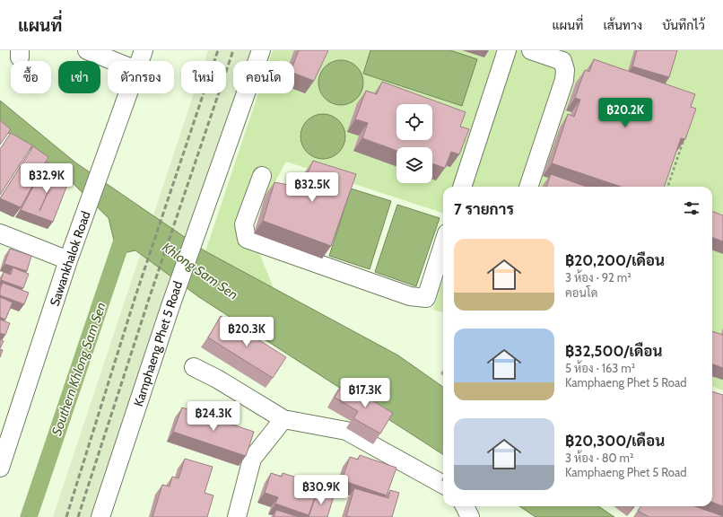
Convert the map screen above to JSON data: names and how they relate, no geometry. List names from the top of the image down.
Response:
{
  "streets": {
    "street": ["Sawankhalok Road", "Kamphaeng Phet 5 Road"]
  },
  "water": ["Khlong Sam Sen", "Southern Khlong Sam Sen"],
  "page": {
    "header": "แผนที่",
    "nav": ["แผนที่", "เส้นทาง", "บันทึกไว้"],
    "chip": [
      "ซื้อ",
      "เช่า",
      "ตัวกรอง",
      "ใหม่",
      "คอนโด"
    ],
    "price": [
      "฿20.2K",
      "฿32.9K",
      "฿32.5K",
      "฿20.3K",
      "฿17.3K",
      "฿24.3K",
      "฿30.9K"
    ],
    "heading": "7 รายการ",
    "list": [
      {
        "name": "฿20,200/เดือน",
        "note": "3 ห้อง · 92 m² · คอนโด"
      },
      {
        "name": "฿32,500/เดือน",
        "note": "5 ห้อง · 163 m² · Kamphaeng Phet 5 Road"
      },
      {
        "name": "฿20,300/เดือน",
        "note": "3 ห้อง · 80 m² · Kamphaeng Phet 5 Road"
      }
    ]
  }
}
